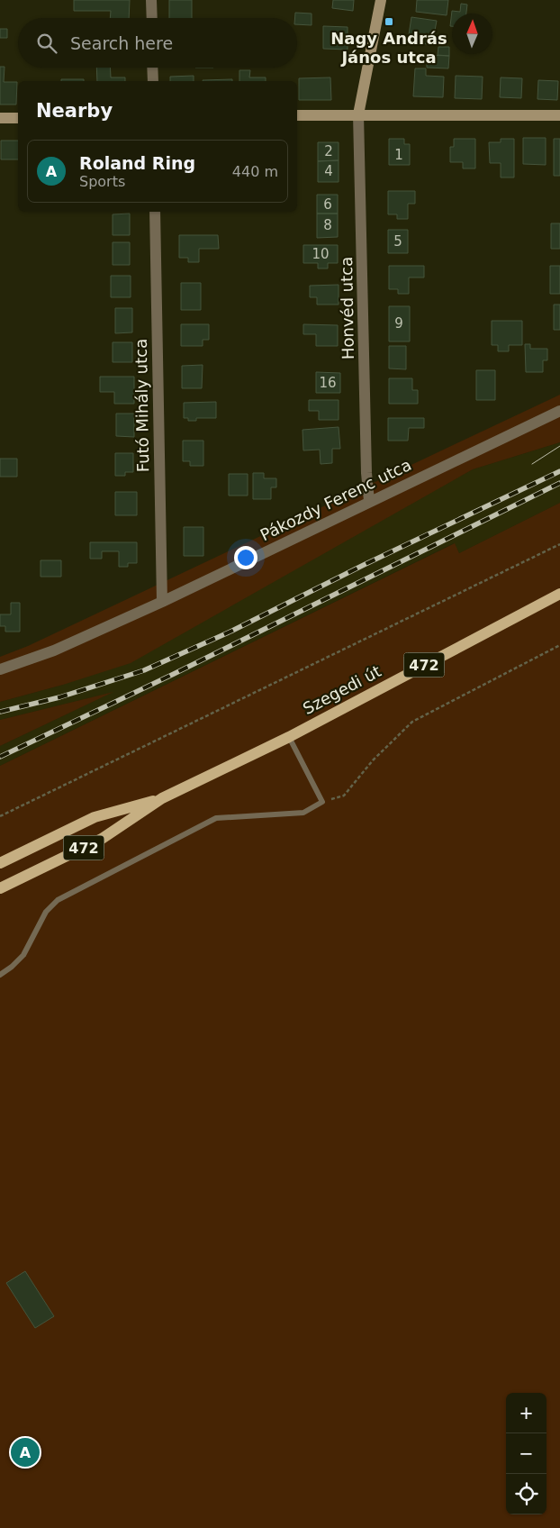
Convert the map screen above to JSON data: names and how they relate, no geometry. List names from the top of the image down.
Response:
{
  "streets": {
    "main road": ["472", "Szegedi út"],
    "street": ["Honvéd utca", "Futó Mihály utca", "Pákozdy Ferenc utca"]
  },
  "crossings": [
    ["Honvéd utca", "Pákozdy Ferenc utca"],
    ["Futó Mihály utca", "Pákozdy Ferenc utca"]
  ],
  "places": {
    "transit": ["Nagy András János utca"]
  },
  "house_numbers": [
    "2",
    "1",
    "4",
    "6",
    "8",
    "5",
    "10",
    "9",
    "16"
  ],
  "north": "top",
  "page": {
    "search": "Search here",
    "heading": "Nearby",
    "list": [
      {
        "mark": "A",
        "name": "Roland Ring",
        "note": "Sports",
        "value": "440 m"
      }
    ],
    "map_buttons": ["+", "−"],
    "pins": "A"
  }
}
